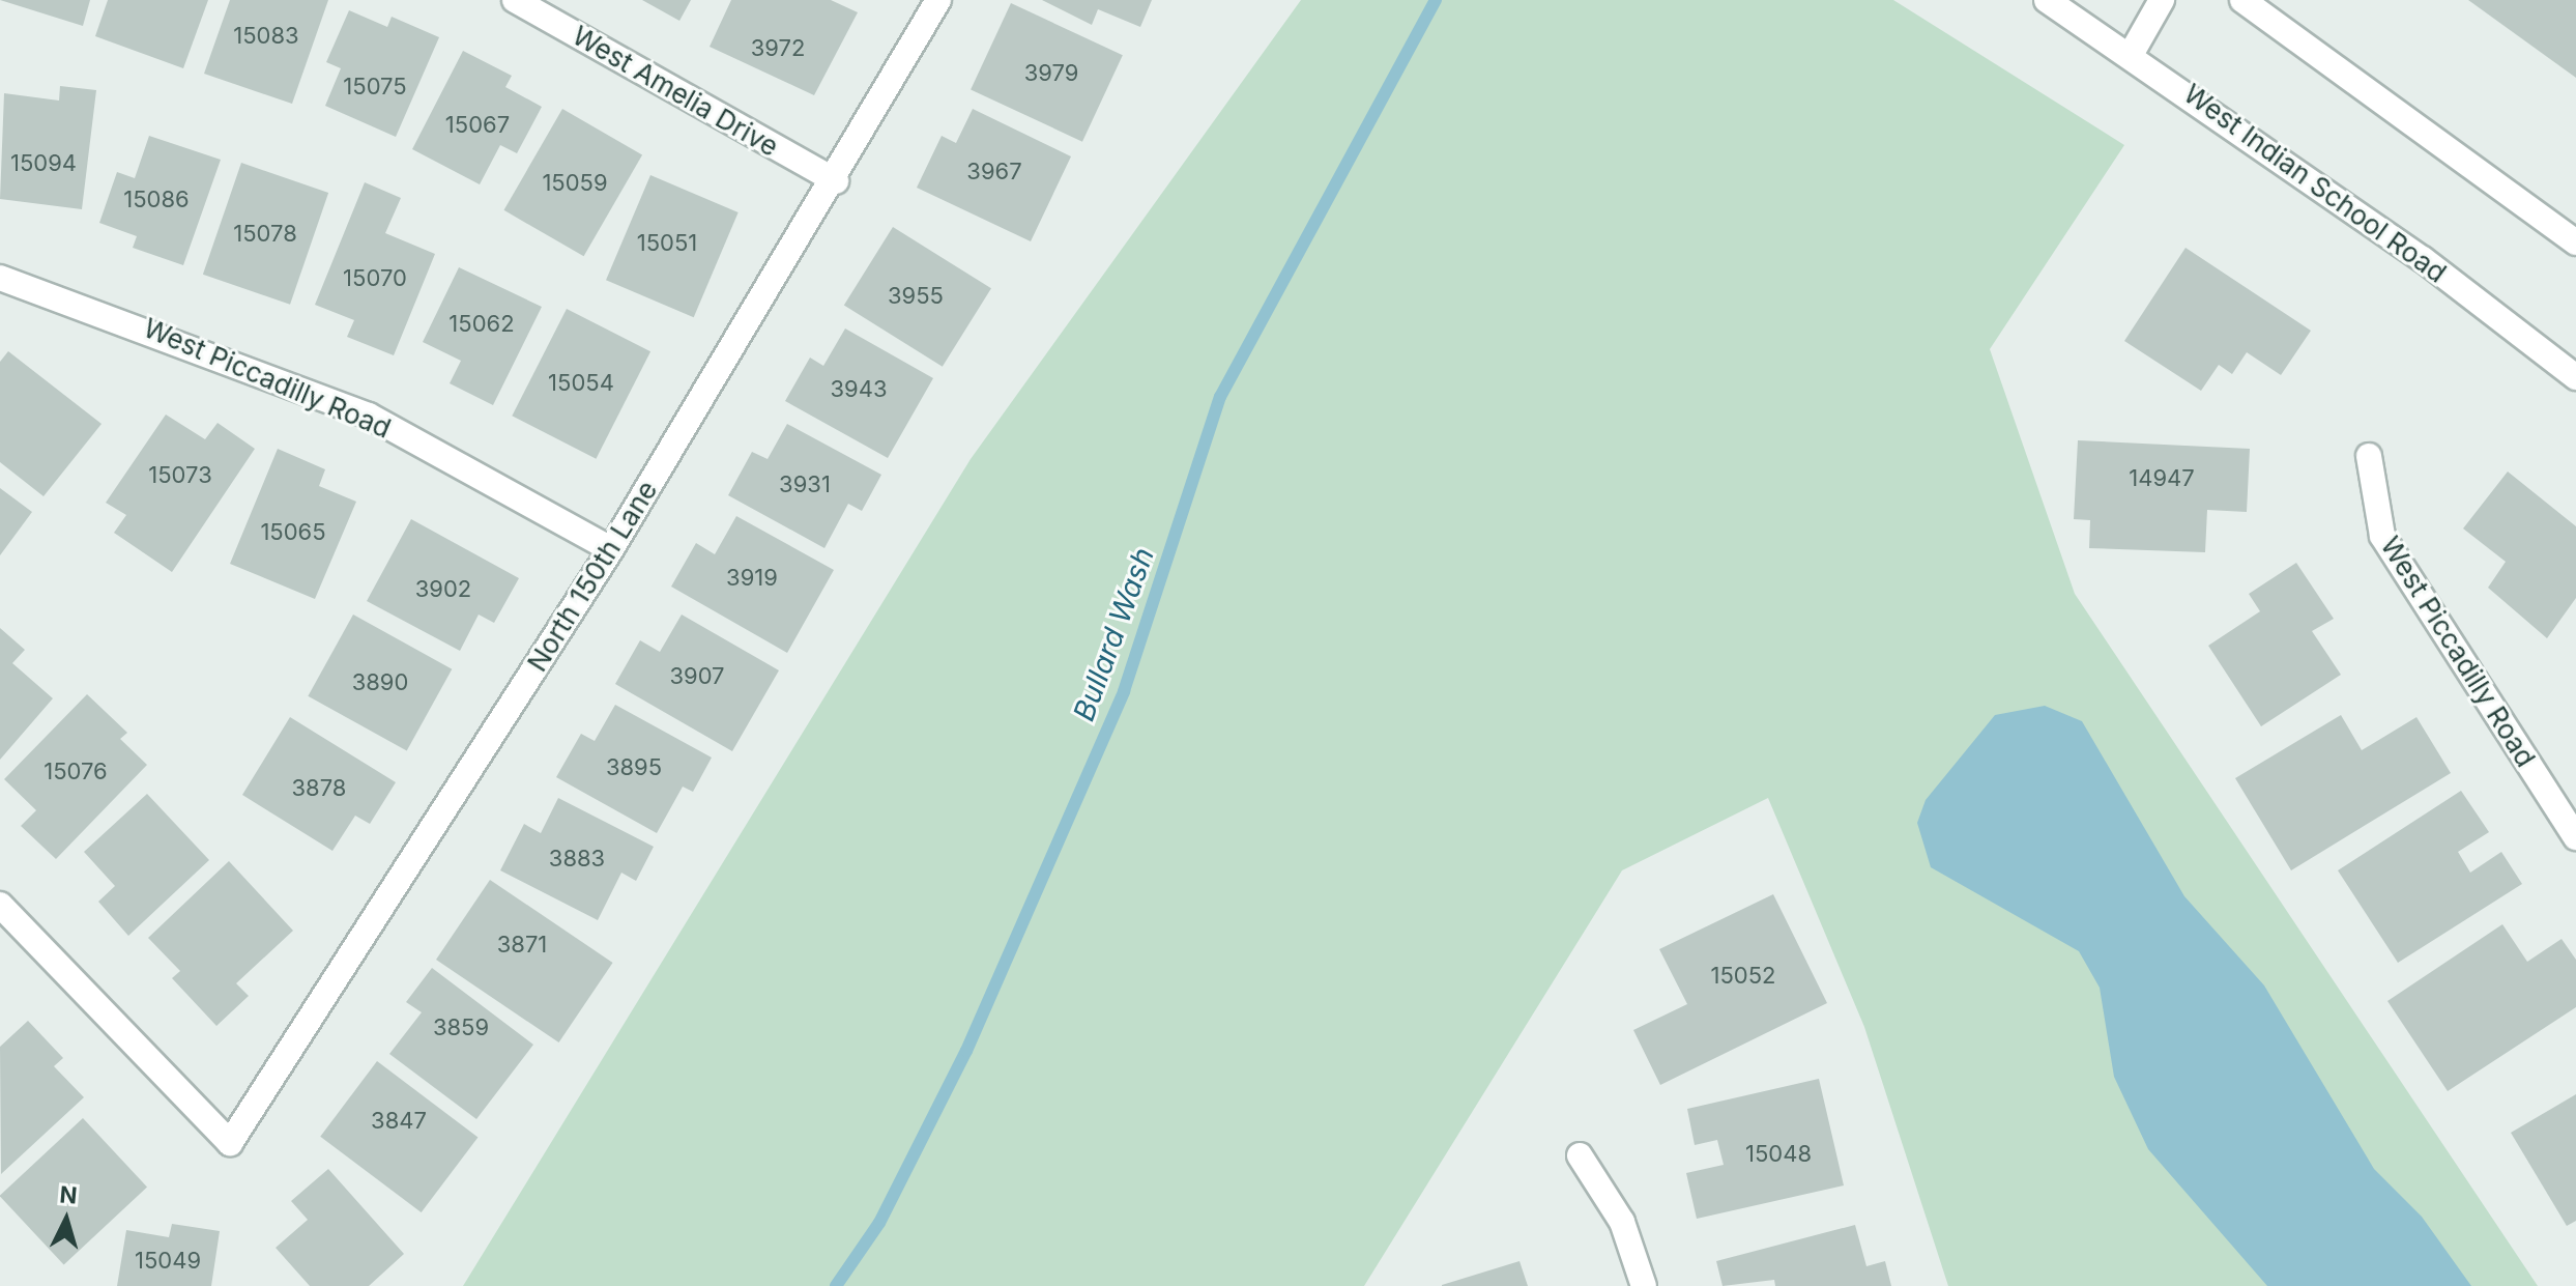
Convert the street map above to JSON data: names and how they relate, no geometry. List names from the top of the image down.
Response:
{
  "streets": {
    "street": [
      "West Amelia Drive",
      "West Indian School Road",
      "West Piccadilly Road",
      "North 150th Lane"
    ]
  },
  "crossings": [
    ["West Amelia Drive", "North 150th Lane"],
    ["West Piccadilly Road", "North 150th Lane"]
  ],
  "water": ["Bullard Wash"],
  "house_numbers": [
    "15083",
    "3972",
    "3979",
    "15075",
    "15067",
    "15094",
    "3967",
    "15059",
    "15086",
    "15078",
    "15051",
    "15070",
    "3955",
    "15062",
    "15054",
    "3943",
    "15073",
    "14947",
    "3931",
    "15065",
    "3919",
    "3902",
    "3907",
    "3890",
    "3895",
    "15076",
    "3878",
    "3883",
    "3871",
    "15052",
    "3859",
    "3847",
    "15048",
    "15049"
  ],
  "north": "top"
}
